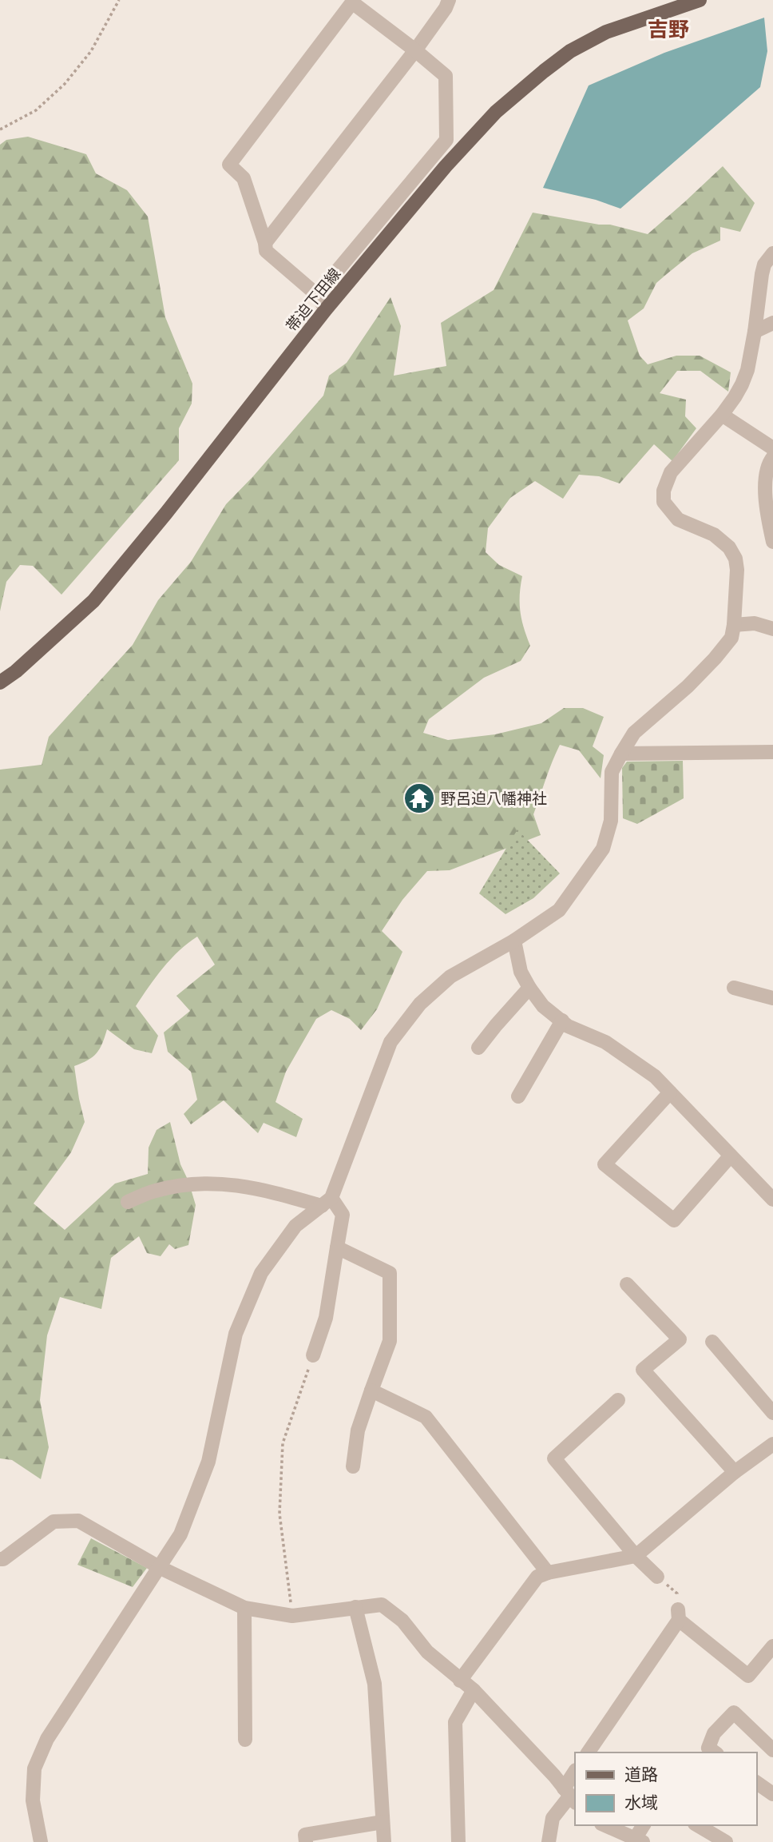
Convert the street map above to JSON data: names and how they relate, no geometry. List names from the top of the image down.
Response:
{
  "streets": {
    "main road": ["帯迫下田線"]
  },
  "districts": ["吉野"],
  "places": {
    "temple": ["野呂迫八幡神社"]
  },
  "legend": ["道路", "水域"]
}
